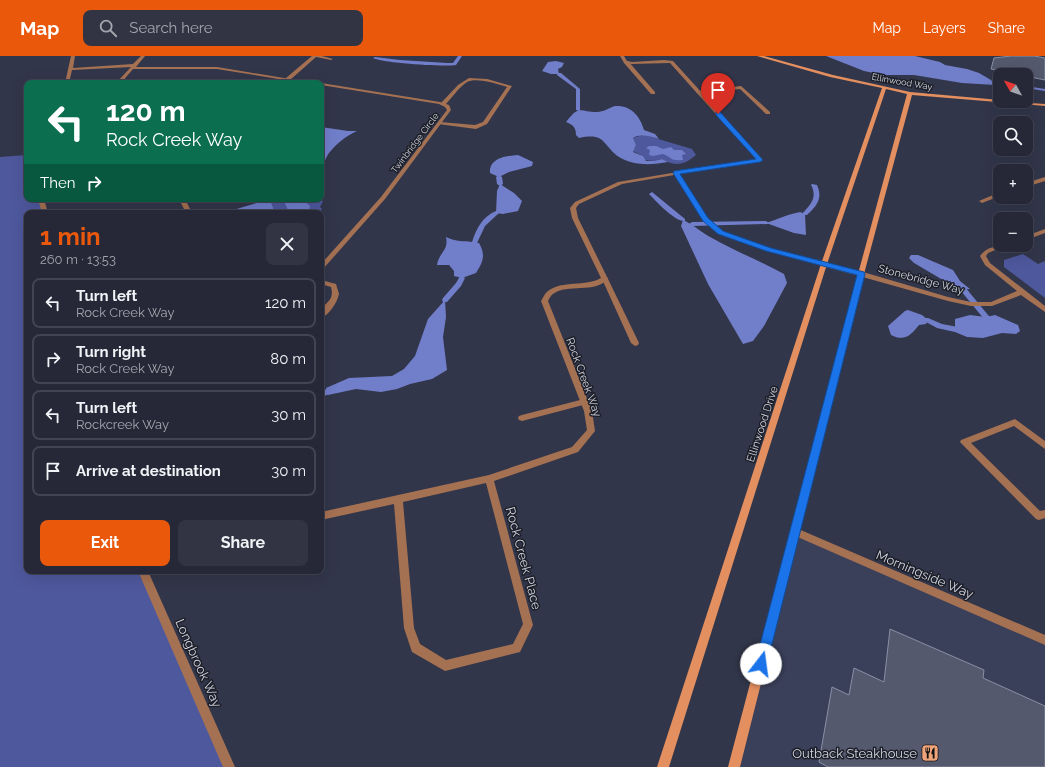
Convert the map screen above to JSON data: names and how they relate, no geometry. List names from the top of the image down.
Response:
{
  "streets": {
    "street": [
      "Ellinwood Way",
      "Twinbridge Circle",
      "Stonebridge Way",
      "Rock Creek Way",
      "Ellinwood Drive",
      "Rock Creek Place",
      "Morningside Way",
      "Longbrook Way"
    ]
  },
  "crossings": [
    ["Ellinwood Way", "Ellinwood Drive"],
    ["Rock Creek Way", "Rock Creek Place"]
  ],
  "places": {
    "restaurant": ["Outback Steakhouse"]
  },
  "north": "top left",
  "page": {
    "header": "Map",
    "search": "Search here",
    "nav": ["Map", "Layers", "Share"],
    "map_buttons": ["+", "−"],
    "turn": ["120 m", "Rock Creek Way"],
    "then": "Then",
    "heading": ["1 min", "260 m · 13:53"],
    "list": [
      {
        "name": "Turn left",
        "note": "Rock Creek Way",
        "value": "120 m"
      },
      {
        "name": "Turn right",
        "note": "Rock Creek Way",
        "value": "80 m"
      },
      {
        "name": "Turn left",
        "note": "Rockcreek Way",
        "value": "30 m"
      },
      {
        "name": "Arrive at destination",
        "value": "30 m"
      }
    ],
    "buttons": ["Exit", "Share"]
  }
}
